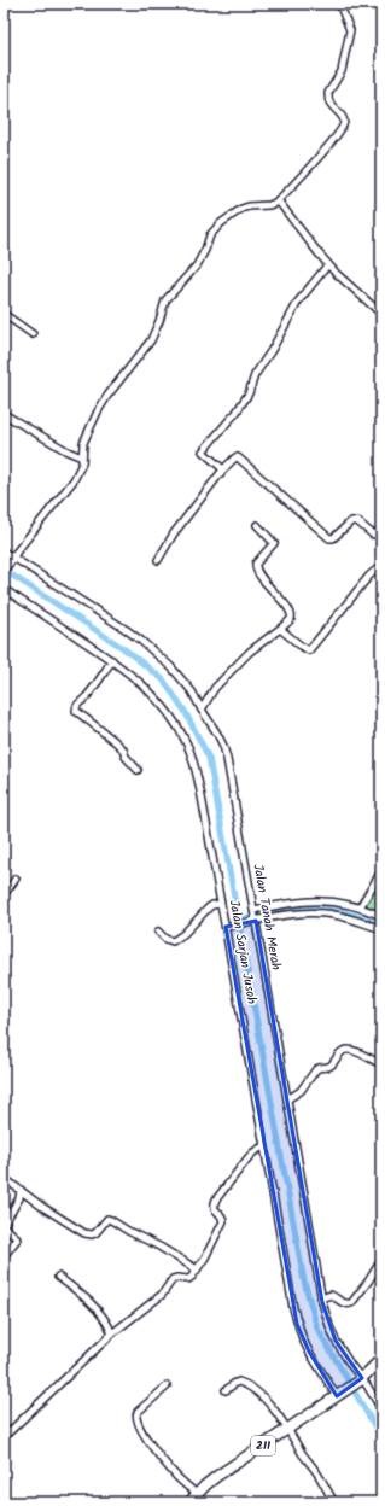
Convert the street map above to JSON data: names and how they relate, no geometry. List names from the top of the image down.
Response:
{
  "streets": {
    "main road": ["211"],
    "street": ["Jalan Tanah Merah", "Jalan Sarjan Jusoh"]
  },
  "crossings": [
    ["Jalan Tanah Merah", "211"],
    ["Jalan Sarjan Jusoh", "211"]
  ]
}
